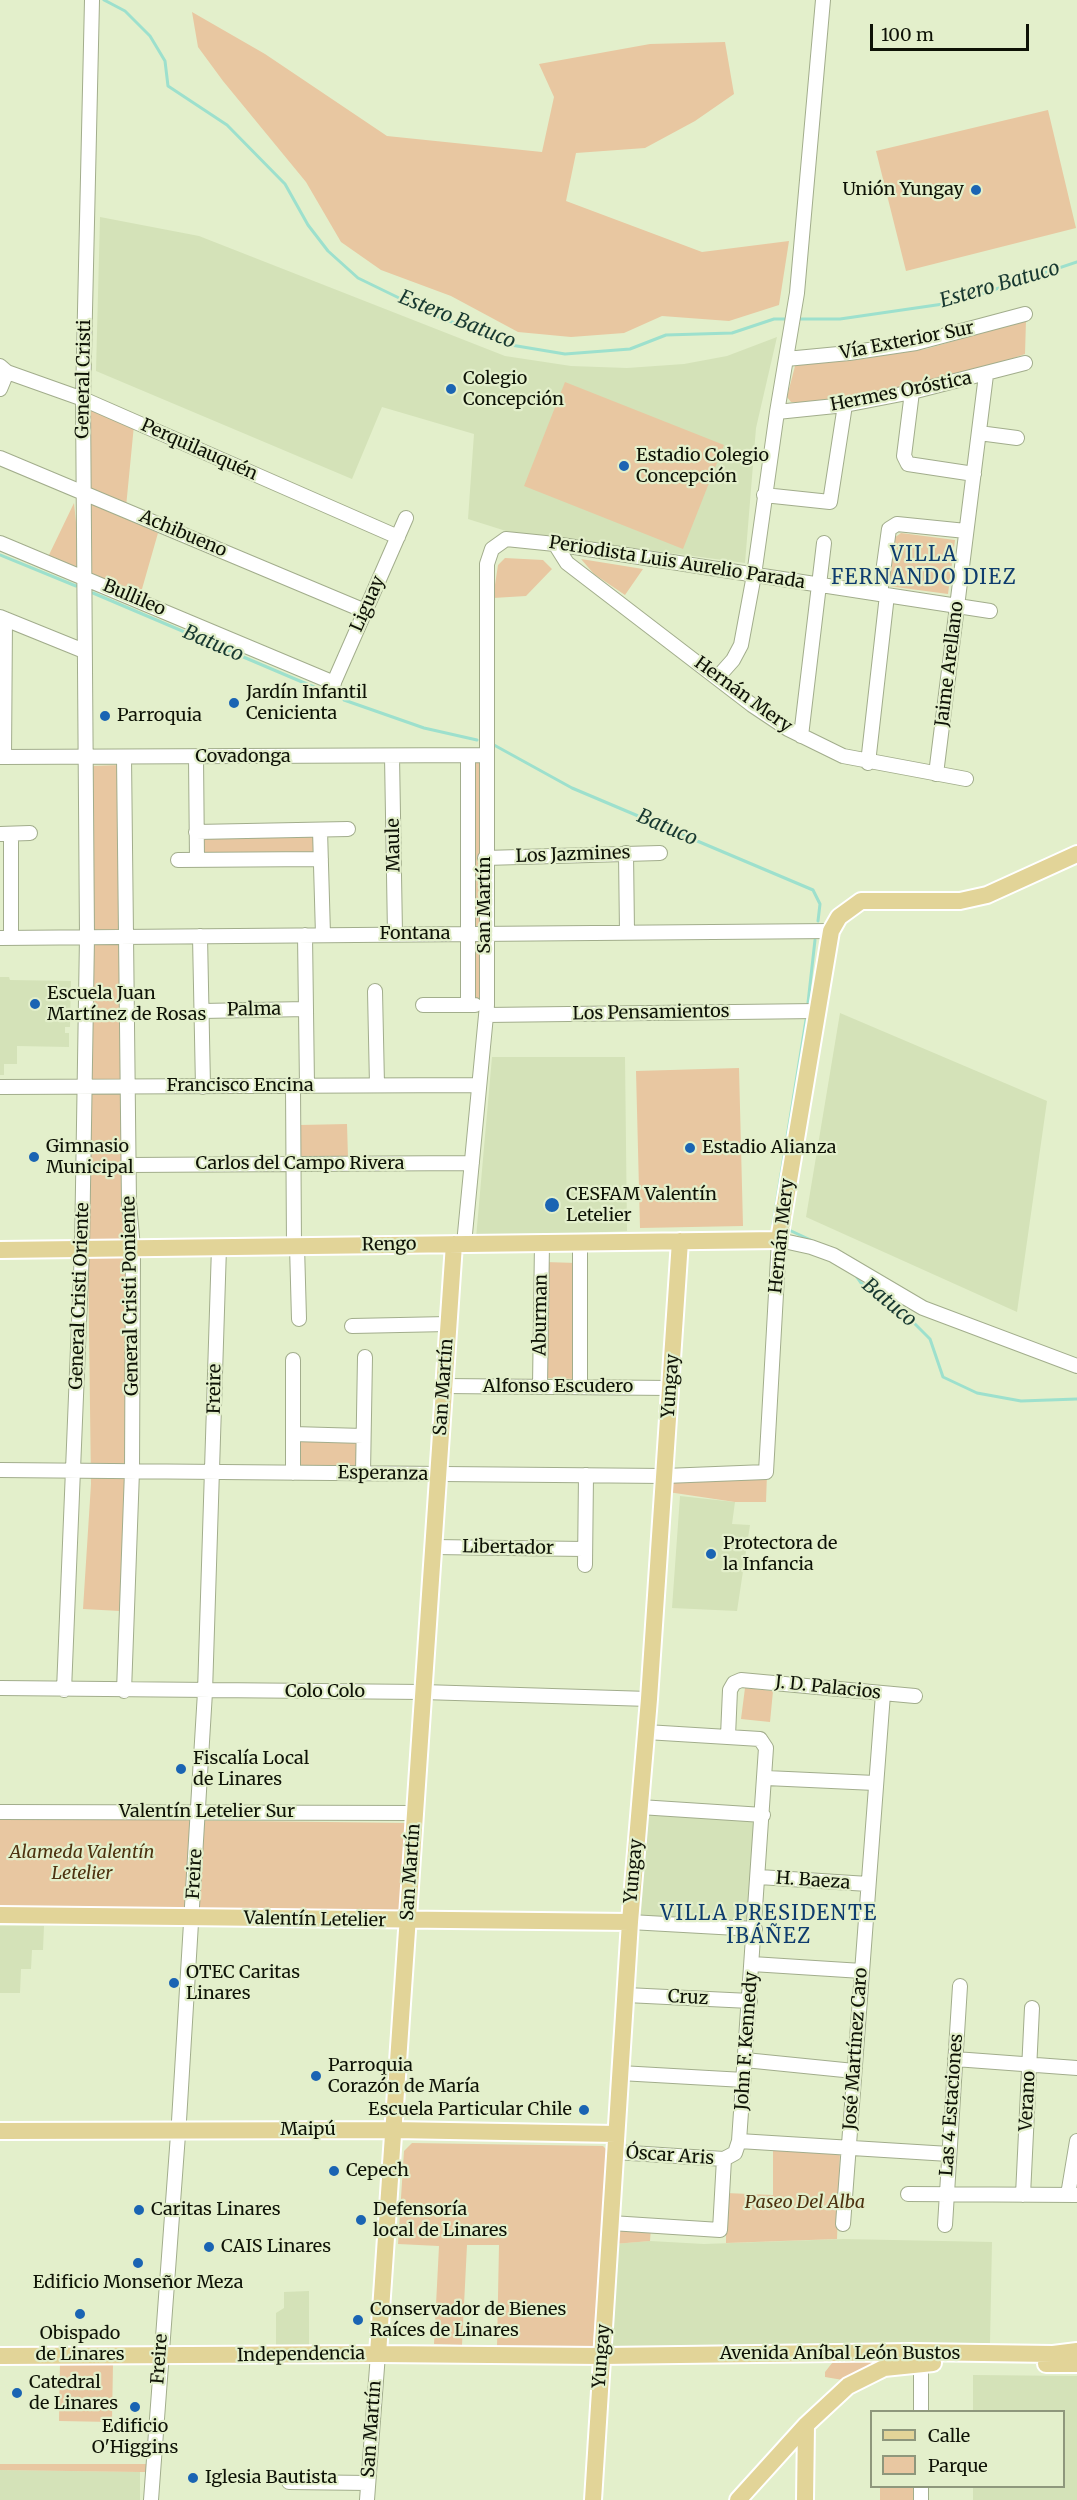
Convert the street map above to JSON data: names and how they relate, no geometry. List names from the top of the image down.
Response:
{
  "streets": {
    "main road": [
      "Hernán Mery",
      "San Martín",
      "Rengo",
      "Yungay",
      "Valentín Letelier",
      "Maipú",
      "Avenida Aníbal León Bustos",
      "Independencia"
    ],
    "street": [
      "Vía Exterior Sur",
      "General Cristi",
      "Hermes Oróstica",
      "Perquilauquén",
      "Achibueno",
      "Periodista Luis Aurelio Parada",
      "Bullileo",
      "Liguay",
      "Jaime Arellano",
      "Covadonga",
      "Maule",
      "Los Jazmines",
      "Fontana",
      "Palma",
      "Los Pensamientos",
      "Francisco Encina",
      "Carlos del Campo Rivera",
      "General Cristi Oriente",
      "General Cristi Poniente",
      "Aburman",
      "Alfonso Escudero",
      "Freire",
      "Esperanza",
      "Libertador",
      "J. D. Palacios",
      "Colo Colo",
      "Valentín Letelier Sur",
      "H. Baeza",
      "Cruz",
      "John F. Kennedy",
      "José Martínez Caro",
      "Verano",
      "Las 4 Estaciones",
      "Óscar Aris"
    ]
  },
  "crossings": [
    ["General Cristi", "Perquilauquén"],
    ["General Cristi", "Achibueno"],
    ["General Cristi", "Bullileo"],
    ["General Cristi", "Covadonga"],
    ["General Cristi", "General Cristi Oriente"],
    ["Hermes Oróstica", "Jaime Arellano"],
    ["Perquilauquén", "Liguay"],
    ["Achibueno", "Liguay"],
    ["Periodista Luis Aurelio Parada", "Jaime Arellano"],
    ["Periodista Luis Aurelio Parada", "Hernán Mery"],
    ["Periodista Luis Aurelio Parada", "San Martín"],
    ["Bullileo", "Liguay"],
    ["Jaime Arellano", "Hernán Mery"],
    ["Hernán Mery", "Fontana"],
    ["Hernán Mery", "Los Pensamientos"],
    ["Hernán Mery", "Rengo"],
    ["Hernán Mery", "Esperanza"],
    ["Covadonga", "Maule"],
    ["Covadonga", "San Martín"],
    ["Covadonga", "General Cristi Oriente"],
    ["Covadonga", "General Cristi Poniente"],
    ["Maule", "Fontana"],
    ["Los Jazmines", "San Martín"],
    ["San Martín", "Fontana"],
    ["San Martín", "Los Pensamientos"],
    ["San Martín", "Francisco Encina"],
    ["San Martín", "Carlos del Campo Rivera"],
    ["San Martín", "Rengo"],
    ["San Martín", "Alfonso Escudero"],
    ["San Martín", "Esperanza"],
    ["San Martín", "Libertador"],
    ["San Martín", "Colo Colo"],
    ["San Martín", "Valentín Letelier Sur"],
    ["San Martín", "Valentín Letelier"],
    ["San Martín", "Maipú"],
    ["San Martín", "Independencia"],
    ["Fontana", "General Cristi Oriente"],
    ["Fontana", "General Cristi Poniente"],
    ["Francisco Encina", "General Cristi Oriente"],
    ["Francisco Encina", "General Cristi Poniente"],
    ["Carlos del Campo Rivera", "General Cristi Poniente"],
    ["Rengo", "General Cristi Oriente"],
    ["Rengo", "General Cristi Poniente"],
    ["Rengo", "Aburman"],
    ["Rengo", "Yungay"],
    ["Rengo", "Freire"],
    ["General Cristi Oriente", "Esperanza"],
    ["General Cristi Oriente", "Colo Colo"],
    ["General Cristi Poniente", "Esperanza"],
    ["General Cristi Poniente", "Colo Colo"],
    ["Aburman", "Alfonso Escudero"],
    ["Yungay", "Alfonso Escudero"],
    ["Yungay", "Esperanza"],
    ["Yungay", "Colo Colo"],
    ["Yungay", "Valentín Letelier"],
    ["Yungay", "Cruz"],
    ["Yungay", "Maipú"],
    ["Yungay", "Óscar Aris"],
    ["Yungay", "Avenida Aníbal León Bustos"],
    ["Yungay", "Independencia"],
    ["Freire", "Esperanza"],
    ["Freire", "Colo Colo"],
    ["Freire", "Valentín Letelier Sur"],
    ["Freire", "Valentín Letelier"],
    ["Freire", "Maipú"],
    ["Freire", "Independencia"],
    ["J. D. Palacios", "John F. Kennedy"],
    ["J. D. Palacios", "José Martínez Caro"],
    ["H. Baeza", "John F. Kennedy"],
    ["H. Baeza", "José Martínez Caro"],
    ["Cruz", "John F. Kennedy"],
    ["John F. Kennedy", "Óscar Aris"],
    ["José Martínez Caro", "Óscar Aris"],
    ["Las 4 Estaciones", "Óscar Aris"],
    ["Avenida Aníbal León Bustos", "Independencia"]
  ],
  "districts": ["VILLA FERNANDO DIEZ", "VILLA PRESIDENTE IBÁÑEZ"],
  "water": ["Estero Batuco", "Batuco"],
  "parks": ["Alameda Valentín Letelier", "Paseo Del Alba"],
  "places": [
    "Unión Yungay",
    "Colegio Concepción",
    "Estadio Colegio Concepción",
    "Jardín Infantil Cenicienta",
    "Parroquia",
    "Escuela Juan Martínez de Rosas",
    "Estadio Alianza",
    "Gimnasio Municipal",
    "CESFAM Valentín Letelier",
    "Protectora de la Infancia",
    "Fiscalía Local de Linares",
    "OTEC Caritas Linares",
    "Parroquia Corazón de María",
    "Escuela Particular Chile",
    "Cepech",
    "Caritas Linares",
    "Defensoría local de Linares",
    "CAIS Linares",
    "Edificio Monseñor Meza",
    "Obispado de Linares",
    "Conservador de Bienes Raíces de Linares",
    "Catedral de Linares",
    "Edificio O'Higgins",
    "Iglesia Bautista"
  ],
  "legend": ["Calle", "Parque"],
  "scale_bar": "100 m"
}
